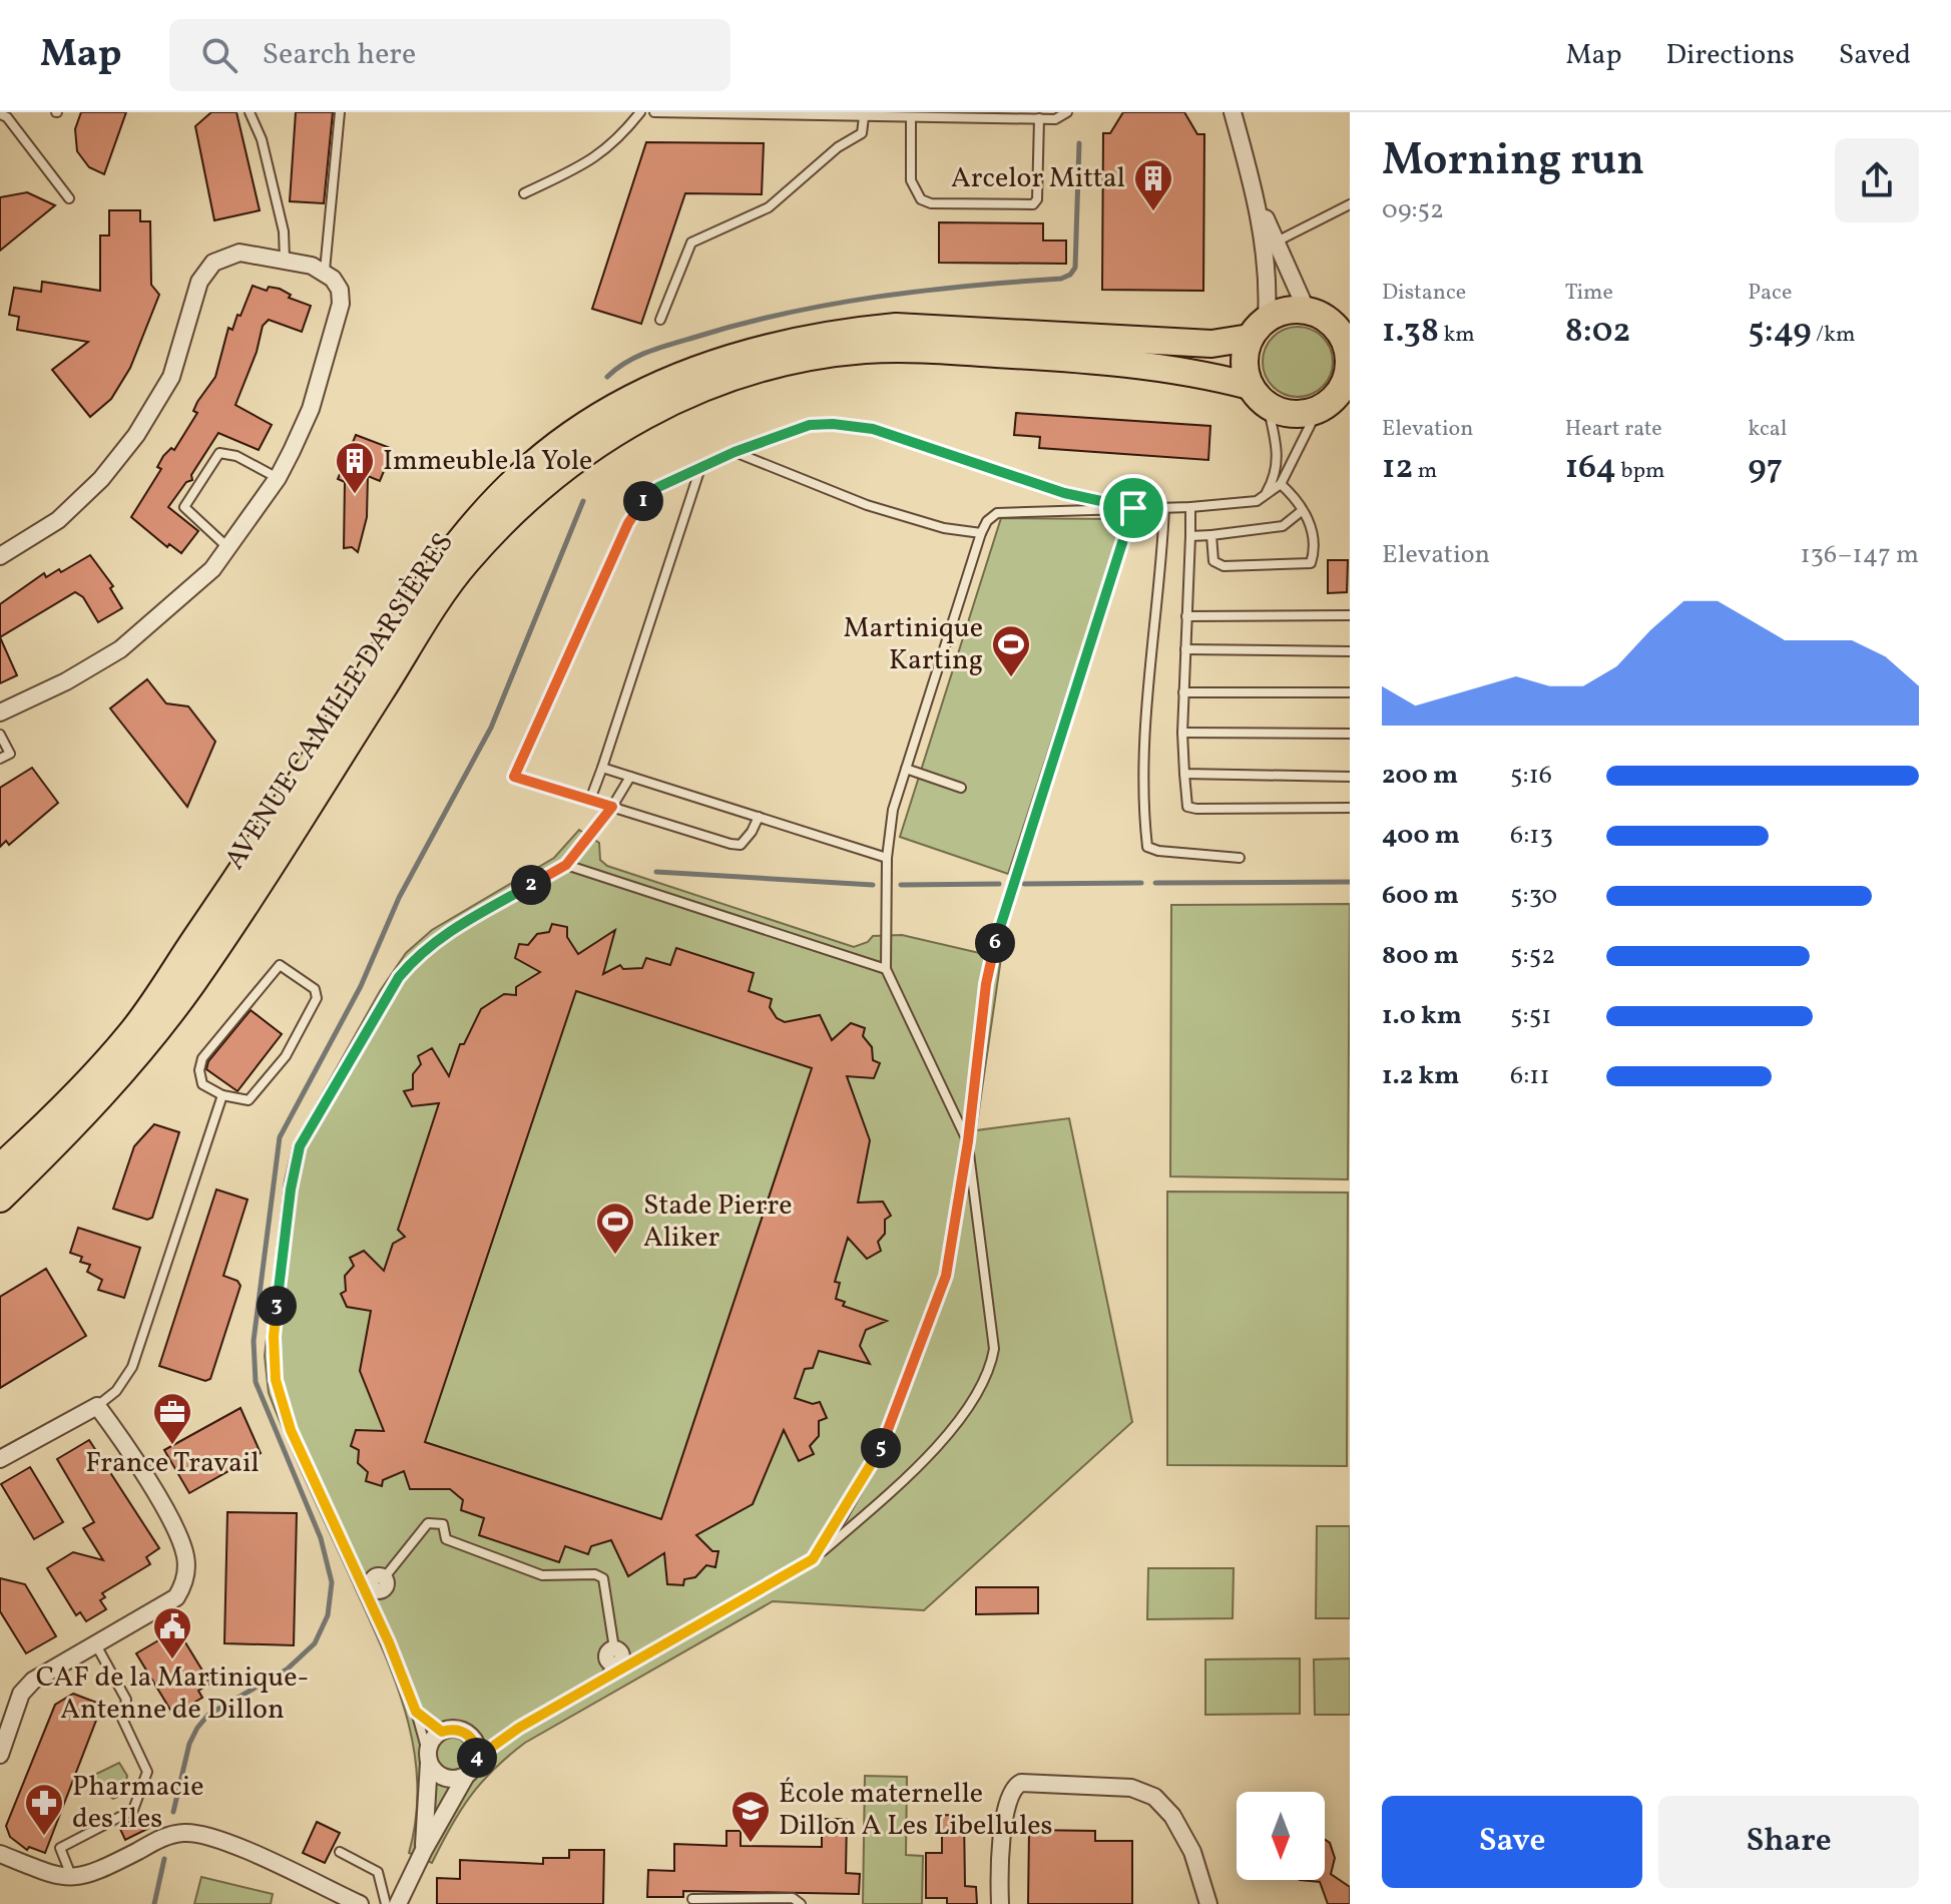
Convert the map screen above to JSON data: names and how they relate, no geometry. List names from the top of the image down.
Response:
{
  "streets": {
    "main road": ["AVENUE CAMILLE DARSIÈRES"]
  },
  "places": {
    "building": ["Arcelor Mittal", "Immeuble la Yole"],
    "sports": ["Martinique Karting", "Stade Pierre Aliker"],
    "office": ["France Travail"],
    "public building": ["CAF de la Martinique- Antenne de Dillon"],
    "pharmacy": ["Pharmacie des Iles"],
    "school or university": ["École maternelle Dillon A Les Libellules"]
  },
  "north": "bottom",
  "page": {
    "header": "Map",
    "search": "Search here",
    "nav": ["Map", "Directions", "Saved"],
    "heading": ["Morning run", "09:52"],
    "stats": [
      ["Distance", "1.38 km"],
      ["Time", "8:02"],
      ["Pace", "5:49 /km"],
      ["Elevation", "12 m"],
      ["Heart rate", "164 bpm"],
      ["kcal", "97"]
    ],
    "pins": [
      "1",
      "2",
      "6",
      "3",
      "5",
      "4"
    ],
    "chart": ["Elevation", "136–147 m"],
    "list": [
      {
        "name": "200 m",
        "note": "5:16"
      },
      {
        "name": "400 m",
        "note": "6:13"
      },
      {
        "name": "600 m",
        "note": "5:30"
      },
      {
        "name": "800 m",
        "note": "5:52"
      },
      {
        "name": "1.0 km",
        "note": "5:51"
      },
      {
        "name": "1.2 km",
        "note": "6:11"
      }
    ],
    "buttons": ["Save", "Share"]
  }
}
